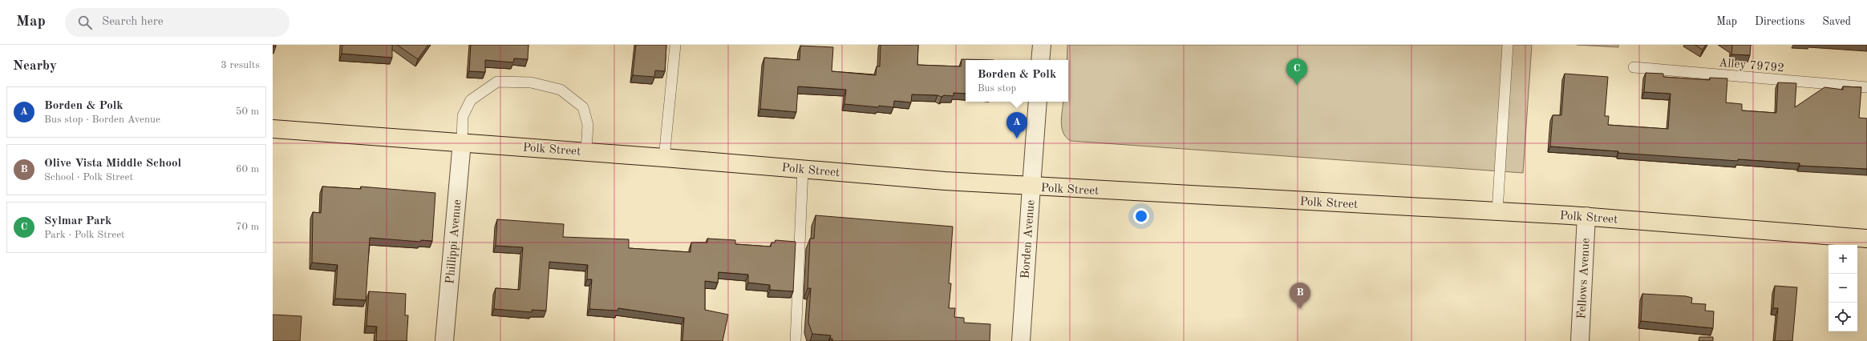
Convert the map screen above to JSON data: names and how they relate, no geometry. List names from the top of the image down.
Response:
{
  "streets": {
    "main road": ["Polk Street"],
    "street": ["Borden Avenue", "Phillippi Avenue", "Fellows Avenue"],
    "lane": ["Alley 79792"]
  },
  "crossings": [
    ["Polk Street", "Borden Avenue"],
    ["Polk Street", "Phillippi Avenue"],
    ["Polk Street", "Fellows Avenue"]
  ],
  "page": {
    "header": "Map",
    "search": "Search here",
    "nav": ["Map", "Directions", "Saved"],
    "heading": ["Nearby", "3 results"],
    "pins": ["C", "A", "B"],
    "popup": ["Borden & Polk", "Bus stop"],
    "list": [
      {
        "mark": "A",
        "name": "Borden & Polk",
        "note": "Bus stop · Borden Avenue",
        "value": "50 m"
      },
      {
        "mark": "B",
        "name": "Olive Vista Middle School",
        "note": "School · Polk Street",
        "value": "60 m"
      },
      {
        "mark": "C",
        "name": "Sylmar Park",
        "note": "Park · Polk Street",
        "value": "70 m"
      }
    ],
    "map_buttons": ["+", "−"]
  }
}
